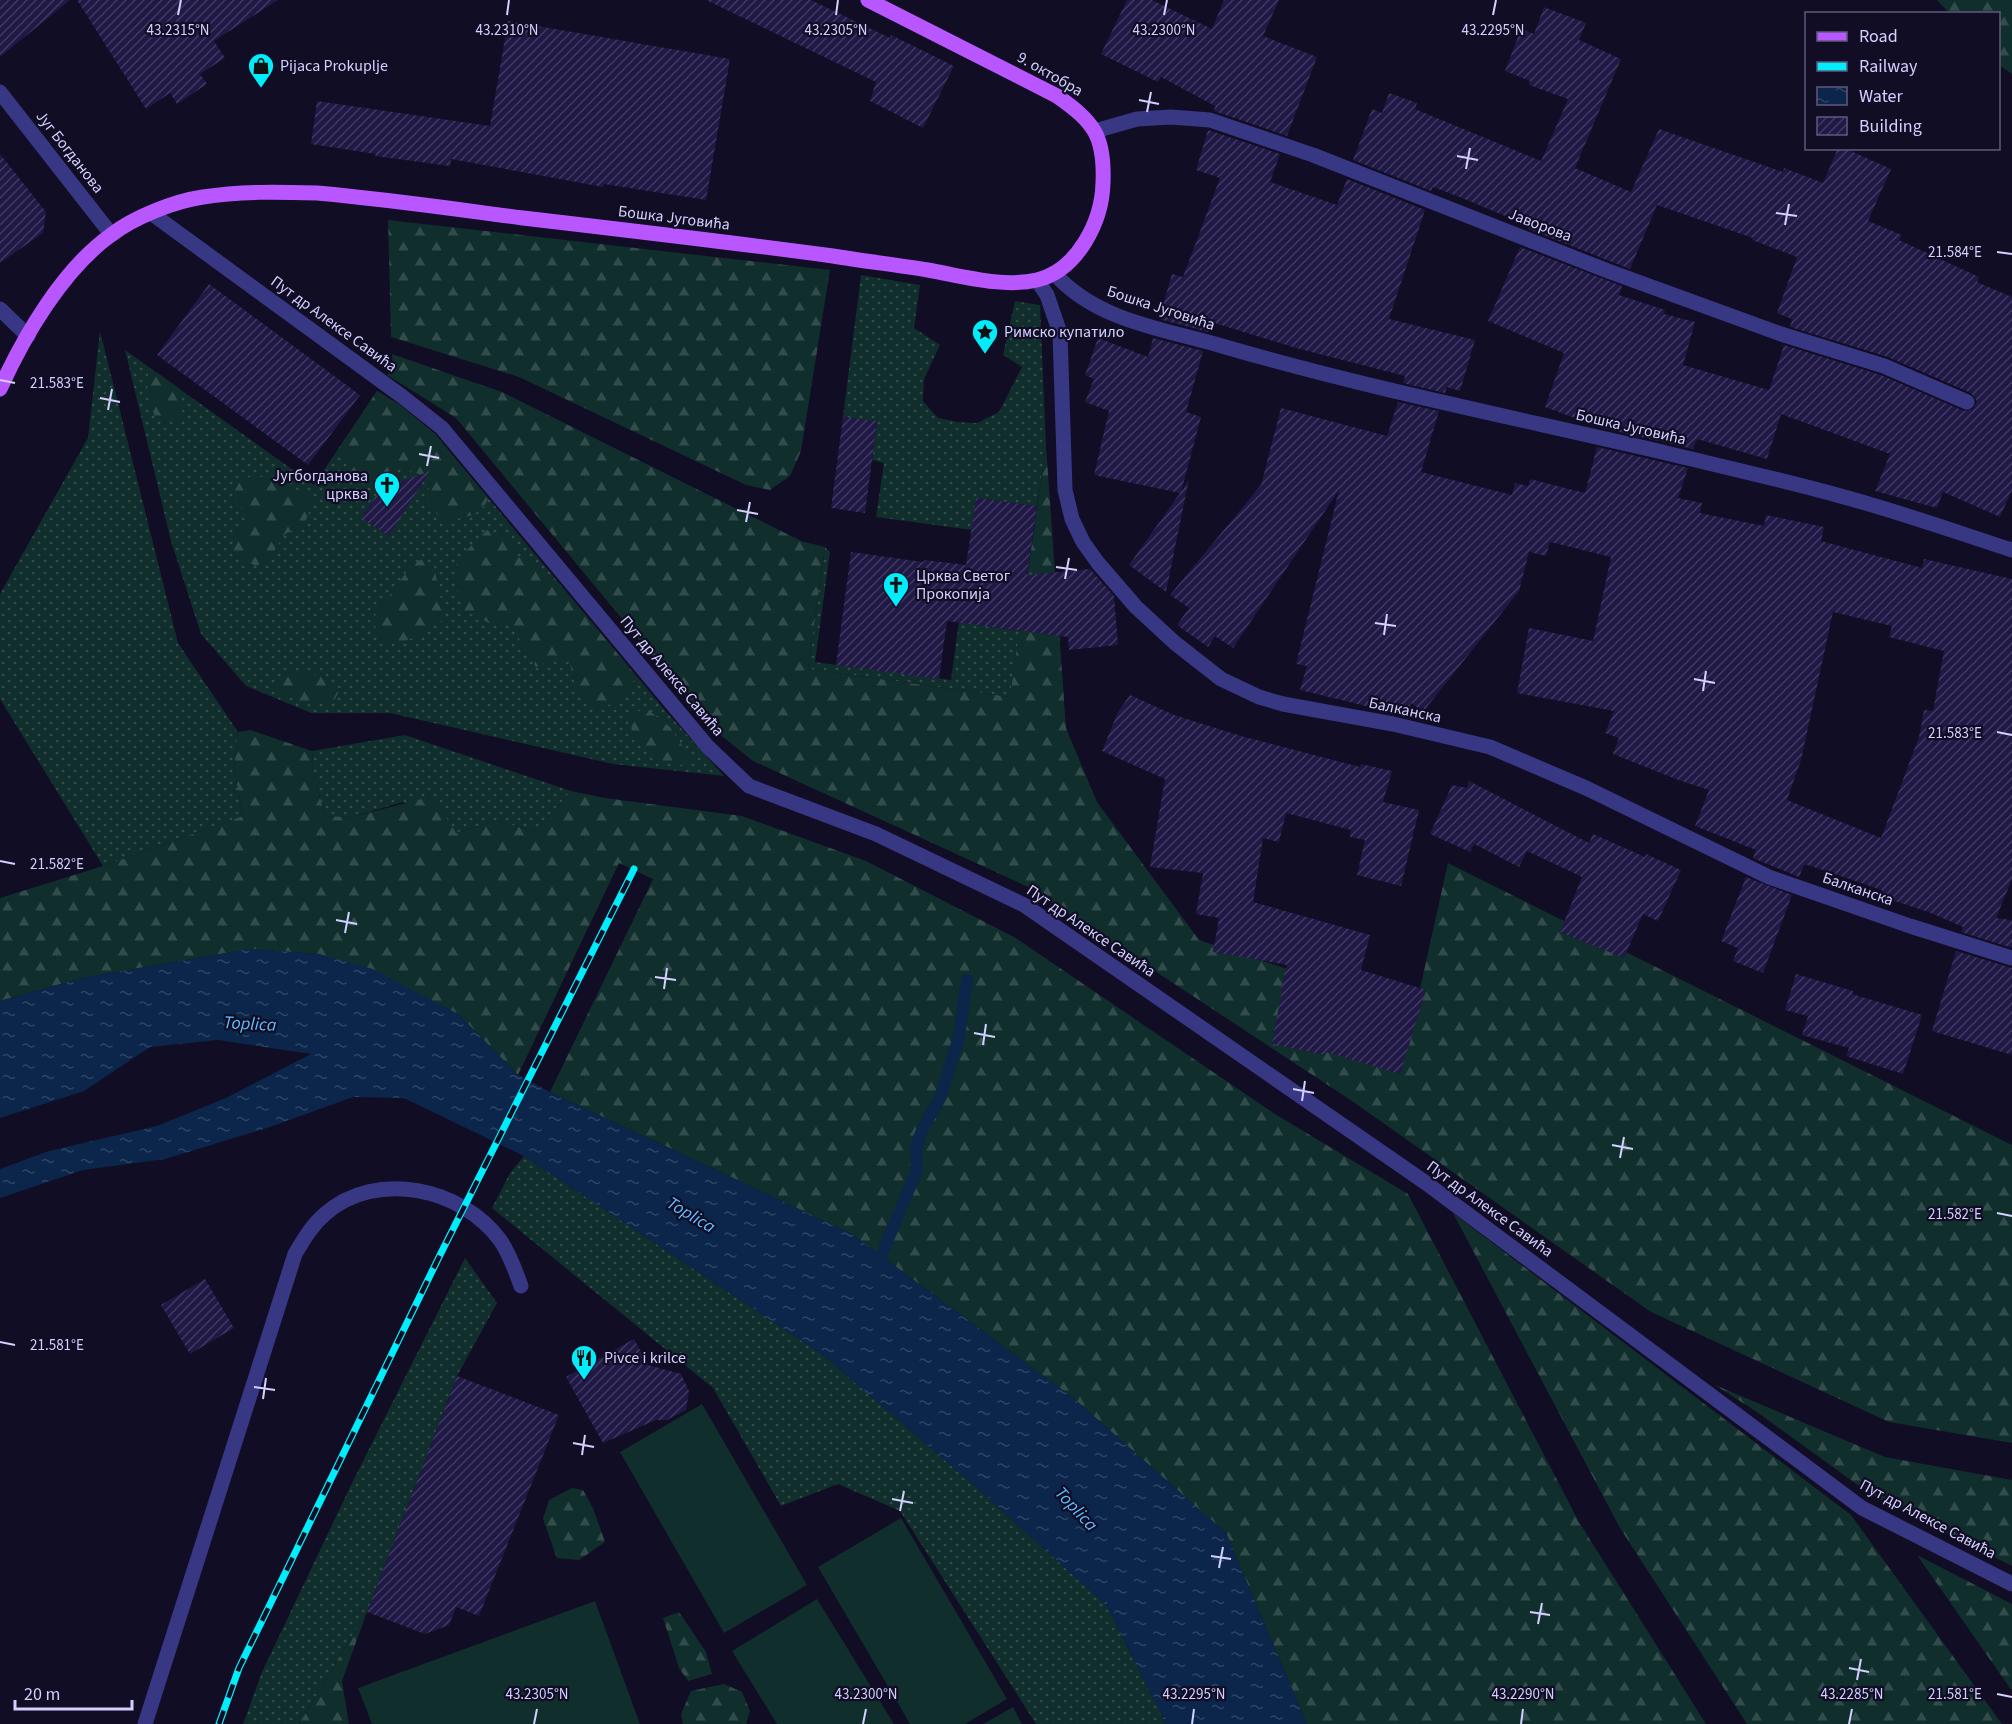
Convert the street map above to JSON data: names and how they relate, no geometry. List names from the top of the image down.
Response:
{
  "streets": {
    "main road": ["9. октобра", "Бошка Југовића"],
    "street": [
      "Југ Богданова",
      "Јаворова",
      "Пут др Алексе Савића",
      "Балканска"
    ]
  },
  "crossings": [
    ["9. октобра", "Бошка Југовића"],
    ["9. октобра", "Јаворова"],
    ["Југ Богданова", "Бошка Југовића"],
    ["Бошка Југовића", "Пут др Алексе Савића"],
    ["Бошка Југовића", "Балканска"]
  ],
  "water": ["Toplica"],
  "places": {
    "shop": ["Pijaca Prokuplje"],
    "place": ["Римско купатило"],
    "church": ["Југбогданова црква", "Црква Светог Прокопија"],
    "restaurant": ["Pivce i krilce"]
  },
  "legend": [
    "Road",
    "Railway",
    "Water",
    "Building"
  ],
  "scale_bar": "20 m",
  "coordinates": [
    "43.2295°N",
    "43.2315°N",
    "43.2310°N",
    "43.2305°N",
    "43.2300°N",
    "21.584°E",
    "21.583°E",
    "21.582°E",
    "21.581°E",
    "43.2290°N",
    "43.2285°N"
  ]
}
